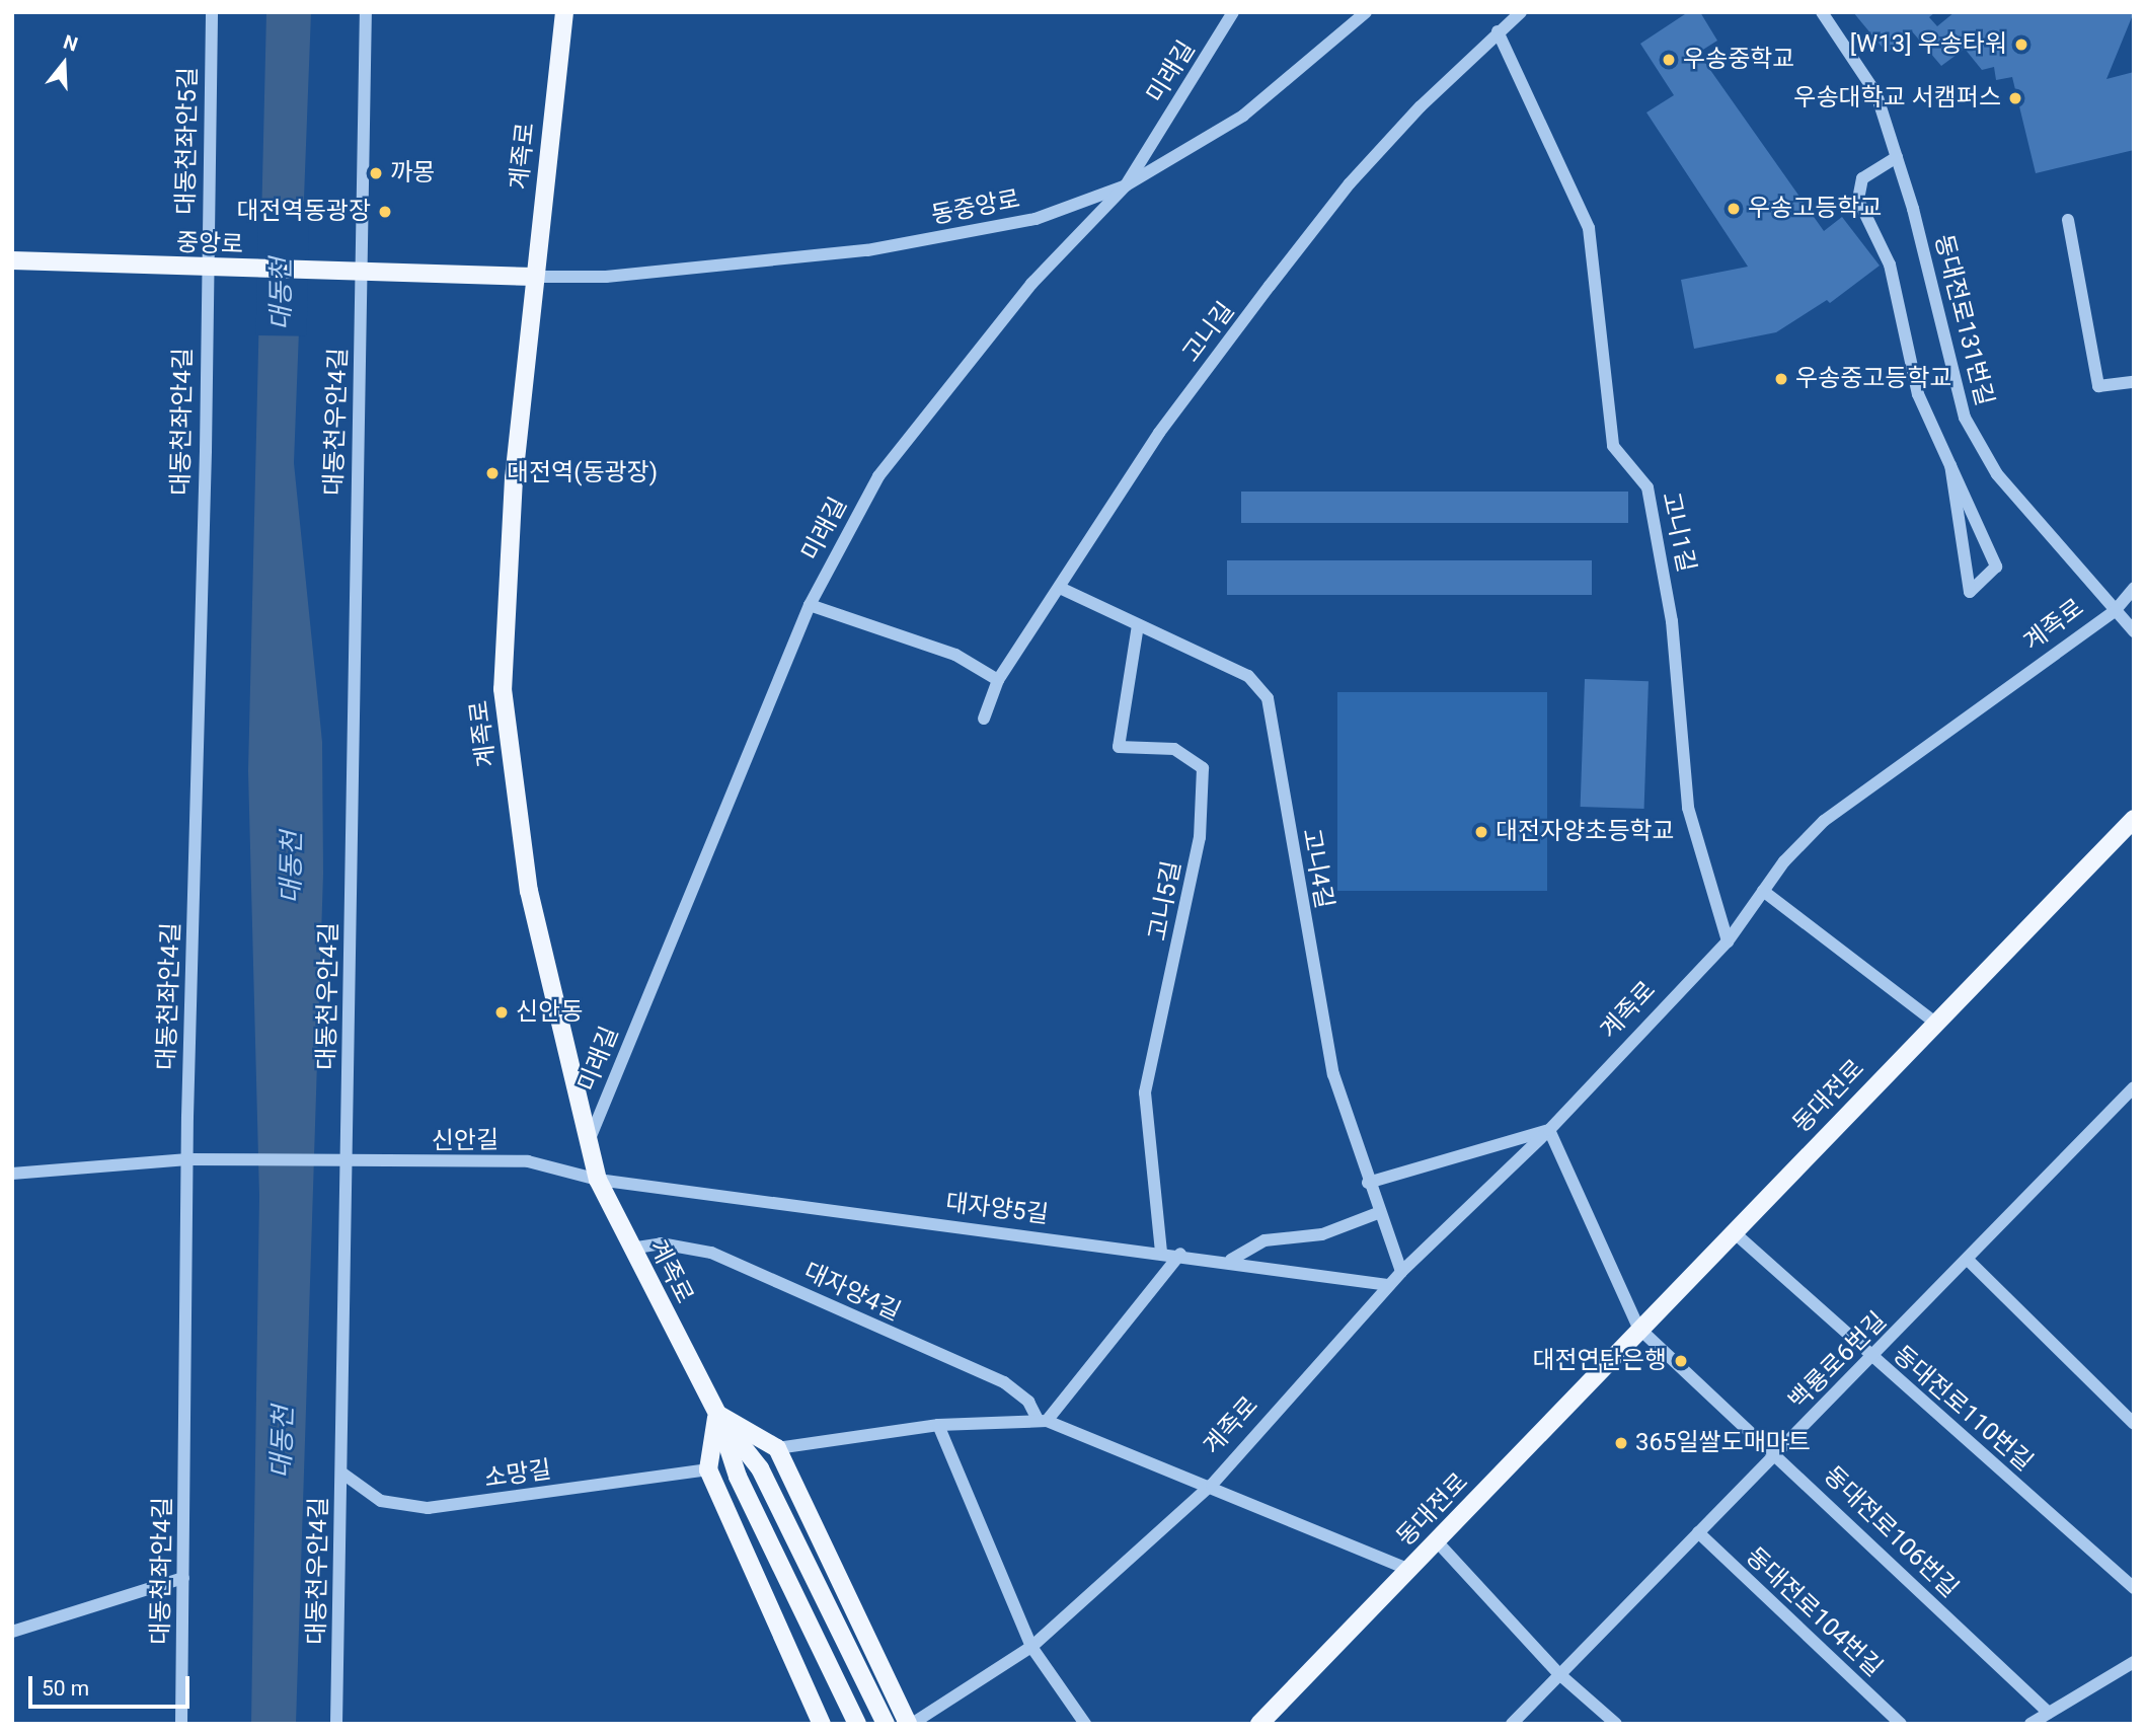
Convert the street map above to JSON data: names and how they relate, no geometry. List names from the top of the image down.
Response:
{
  "streets": {
    "main road": ["계족로", "중앙로", "동대전로"],
    "street": [
      "미래길",
      "대동천좌안5길",
      "동중앙로",
      "동대전로131번길",
      "고니길",
      "대동천좌안4길",
      "대동천우안4길",
      "고니1길",
      "고니4길",
      "고니5길",
      "신안길",
      "대자양5길",
      "대자양4길",
      "백룡로6번길",
      "동대전로110번길",
      "소망길",
      "동대전로106번길",
      "동대전로104번길"
    ]
  },
  "crossings": [
    ["미래길", "계족로"],
    ["미래길", "동중앙로"],
    ["대동천좌안5길", "중앙로"],
    ["대동천좌안5길", "대동천좌안4길"],
    ["계족로", "동중앙로"],
    ["계족로", "중앙로"],
    ["계족로", "동대전로131번길"],
    ["계족로", "고니1길"],
    ["계족로", "고니4길"],
    ["계족로", "동대전로"],
    ["계족로", "신안길"],
    ["계족로", "대자양5길"],
    ["계족로", "대자양4길"],
    ["동중앙로", "중앙로"],
    ["중앙로", "대동천좌안4길"],
    ["중앙로", "대동천우안4길"],
    ["고니길", "고니1길"],
    ["고니길", "고니4길"],
    ["대동천좌안4길", "신안길"],
    ["대동천우안4길", "신안길"],
    ["대동천우안4길", "소망길"],
    ["고니4길", "고니5길"],
    ["고니5길", "대자양5길"],
    ["동대전로", "동대전로110번길"],
    ["동대전로", "동대전로106번길"],
    ["신안길", "대자양5길"],
    ["백룡로6번길", "동대전로110번길"],
    ["백룡로6번길", "동대전로106번길"],
    ["백룡로6번길", "동대전로104번길"]
  ],
  "water": ["대동천"],
  "places": [
    "[W13] 우송타워",
    "우송중학교",
    "우송대학교 서캠퍼스",
    "까몽",
    "우송고등학교",
    "대전역동광장",
    "우송중고등학교",
    "대전역(동광장)",
    "대전자양초등학교",
    "신안동",
    "대전연탄은행",
    "365일쌀도매마트"
  ],
  "scale_bar": "50 m",
  "north": "top"
}
